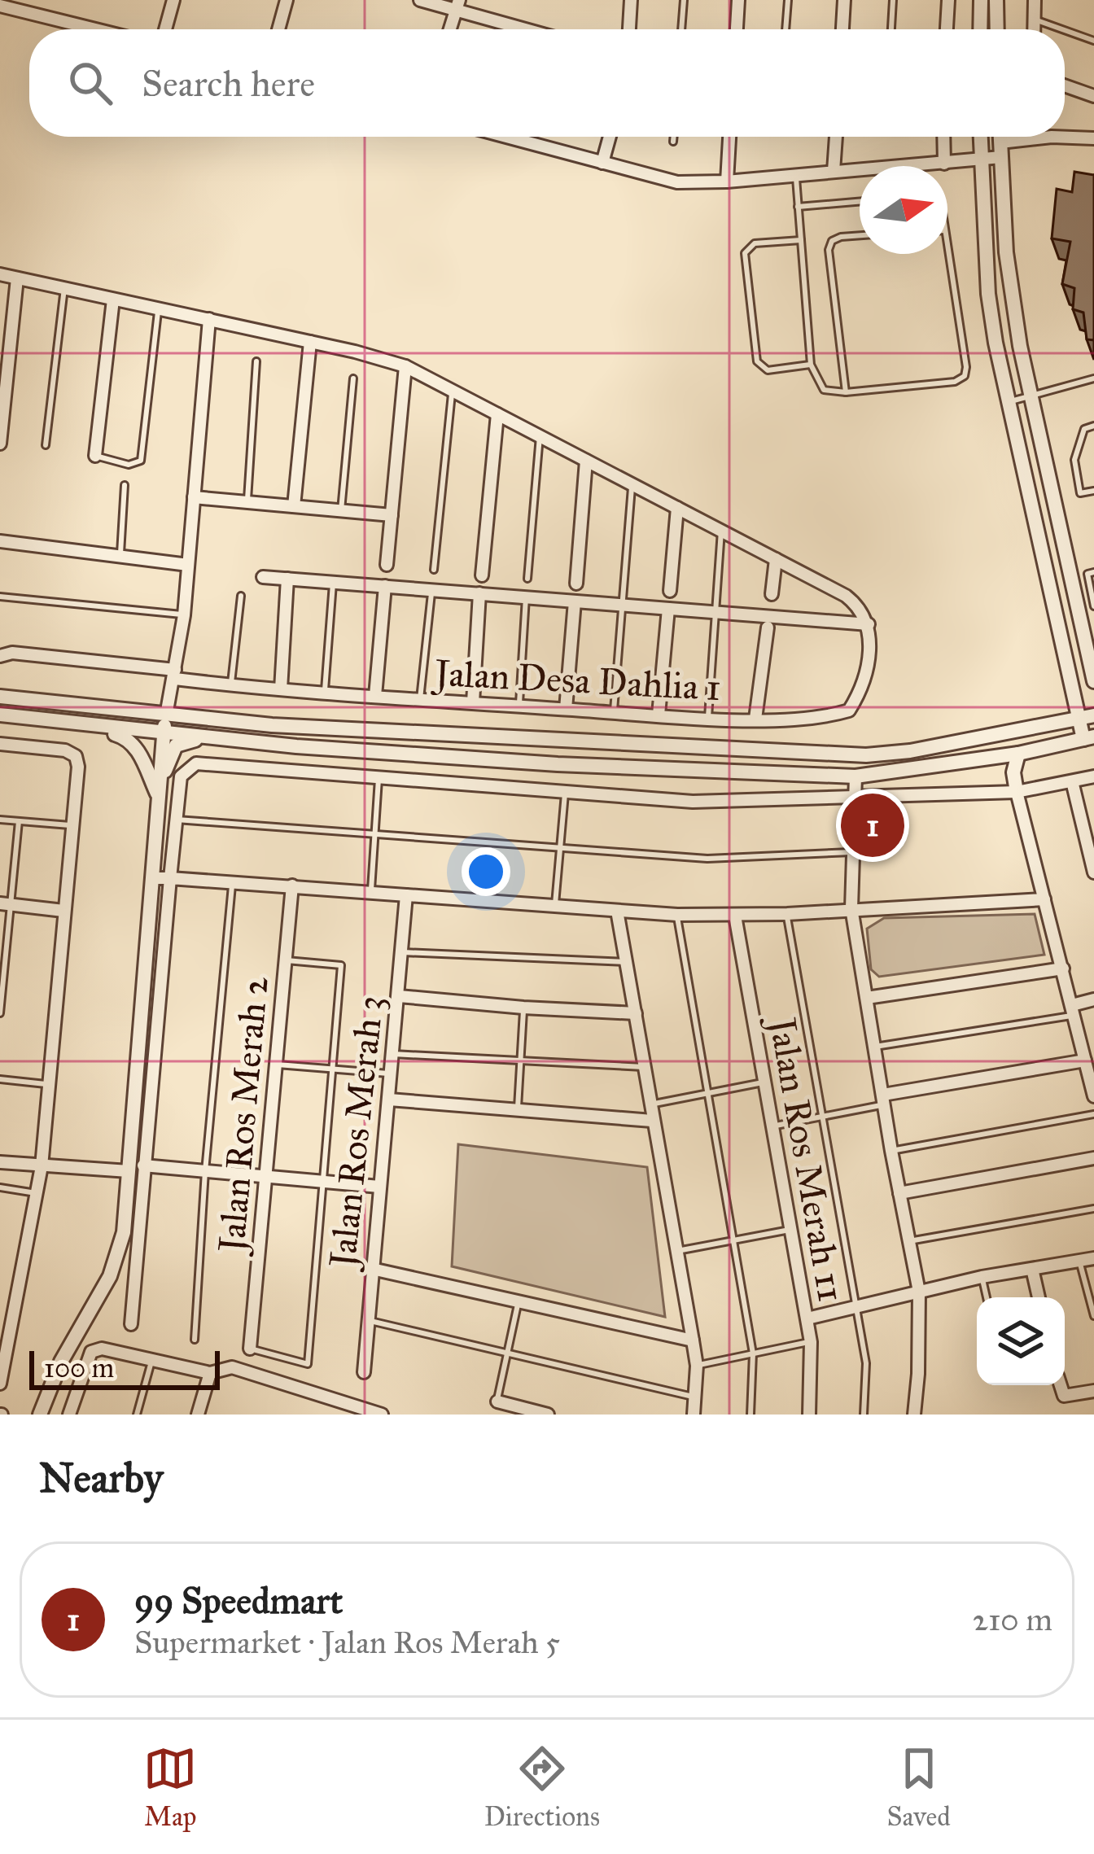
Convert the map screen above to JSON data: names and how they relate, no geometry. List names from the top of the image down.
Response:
{
  "streets": {
    "street": [
      "Jalan Desa Dahlia 1",
      "Jalan Ros Merah 2",
      "Jalan Ros Merah 3",
      "Jalan Ros Merah 11"
    ]
  },
  "scale_bar": "100 m",
  "north": "right",
  "page": {
    "search": "Search here",
    "pins": "1",
    "scale": "100 m",
    "heading": "Nearby",
    "list": [
      {
        "mark": "1",
        "name": "99 Speedmart",
        "note": "Supermarket · Jalan Ros Merah 5",
        "value": "210 m"
      }
    ],
    "nav": ["Map", "Directions", "Saved"]
  }
}
